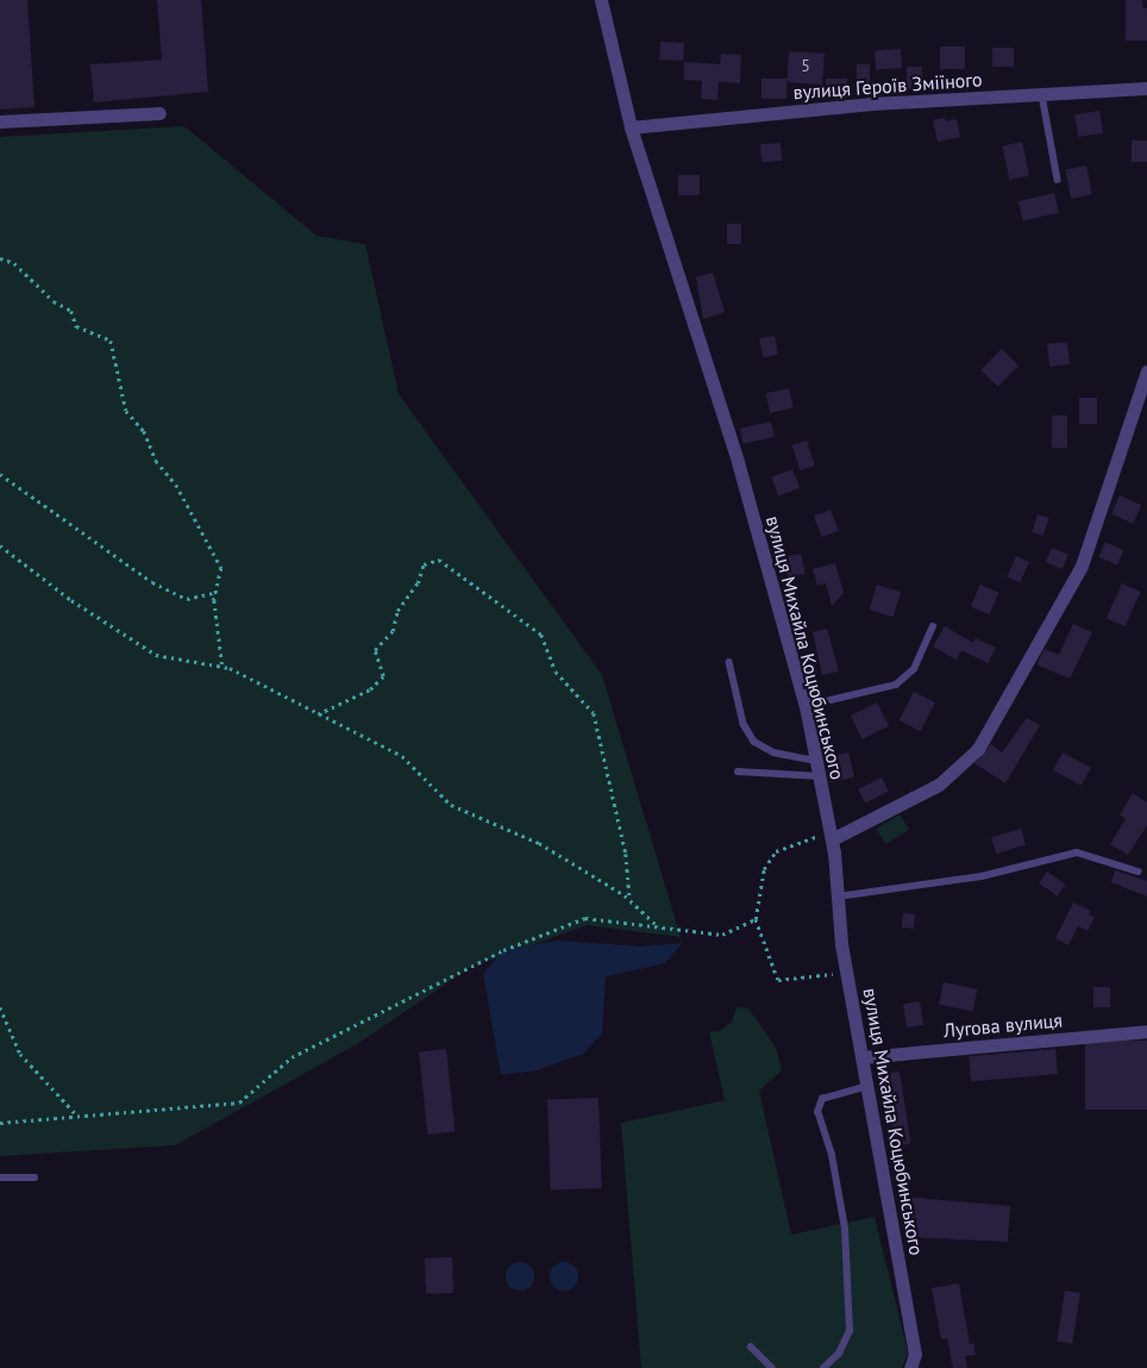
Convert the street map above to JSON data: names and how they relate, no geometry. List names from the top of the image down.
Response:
{
  "streets": {
    "street": ["вулиця Героїв Зміїного", "вулиця Михайла Коцюбинського", "Лугова вулиця"]
  },
  "crossings": [
    ["вулиця Героїв Зміїного", "вулиця Михайла Коцюбинського"],
    ["вулиця Михайла Коцюбинського", "Лугова вулиця"]
  ],
  "house_numbers": ["5"]
}
